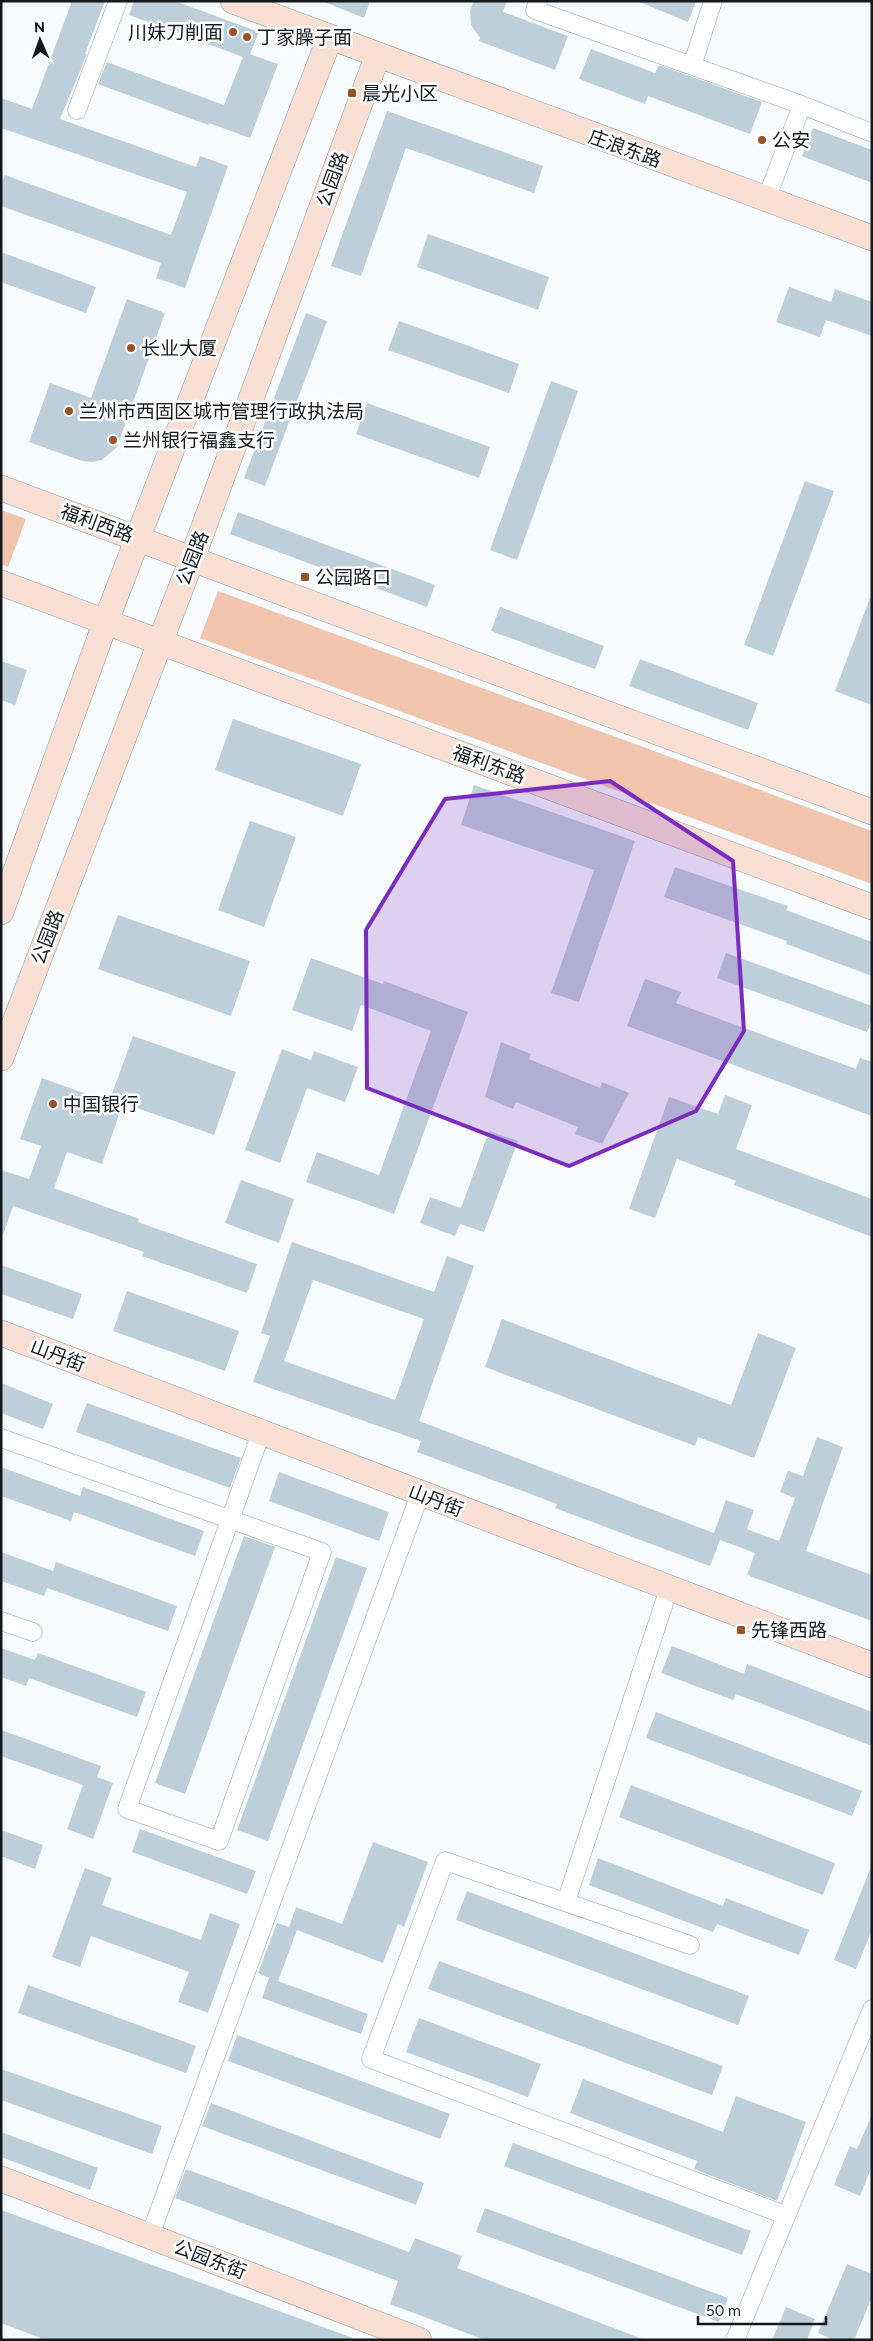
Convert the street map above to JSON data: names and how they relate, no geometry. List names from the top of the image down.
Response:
{
  "streets": {
    "street": [
      "庄浪东路",
      "公园路",
      "福利西路",
      "福利东路",
      "山丹街",
      "公园东街"
    ]
  },
  "crossings": [
    ["庄浪东路", "公园路"],
    ["公园路", "福利西路"],
    ["公园路", "福利东路"]
  ],
  "places": {
    "other": [
      "川妹刀削面",
      "丁家臊子面",
      "公安",
      "长业大厦",
      "兰州市西固区城市管理行政执法局",
      "兰州银行福鑫支行",
      "中国银行"
    ],
    "transit": ["晨光小区", "公园路口", "先锋西路"]
  },
  "scale_bar": "50 m",
  "north": "top"
}
